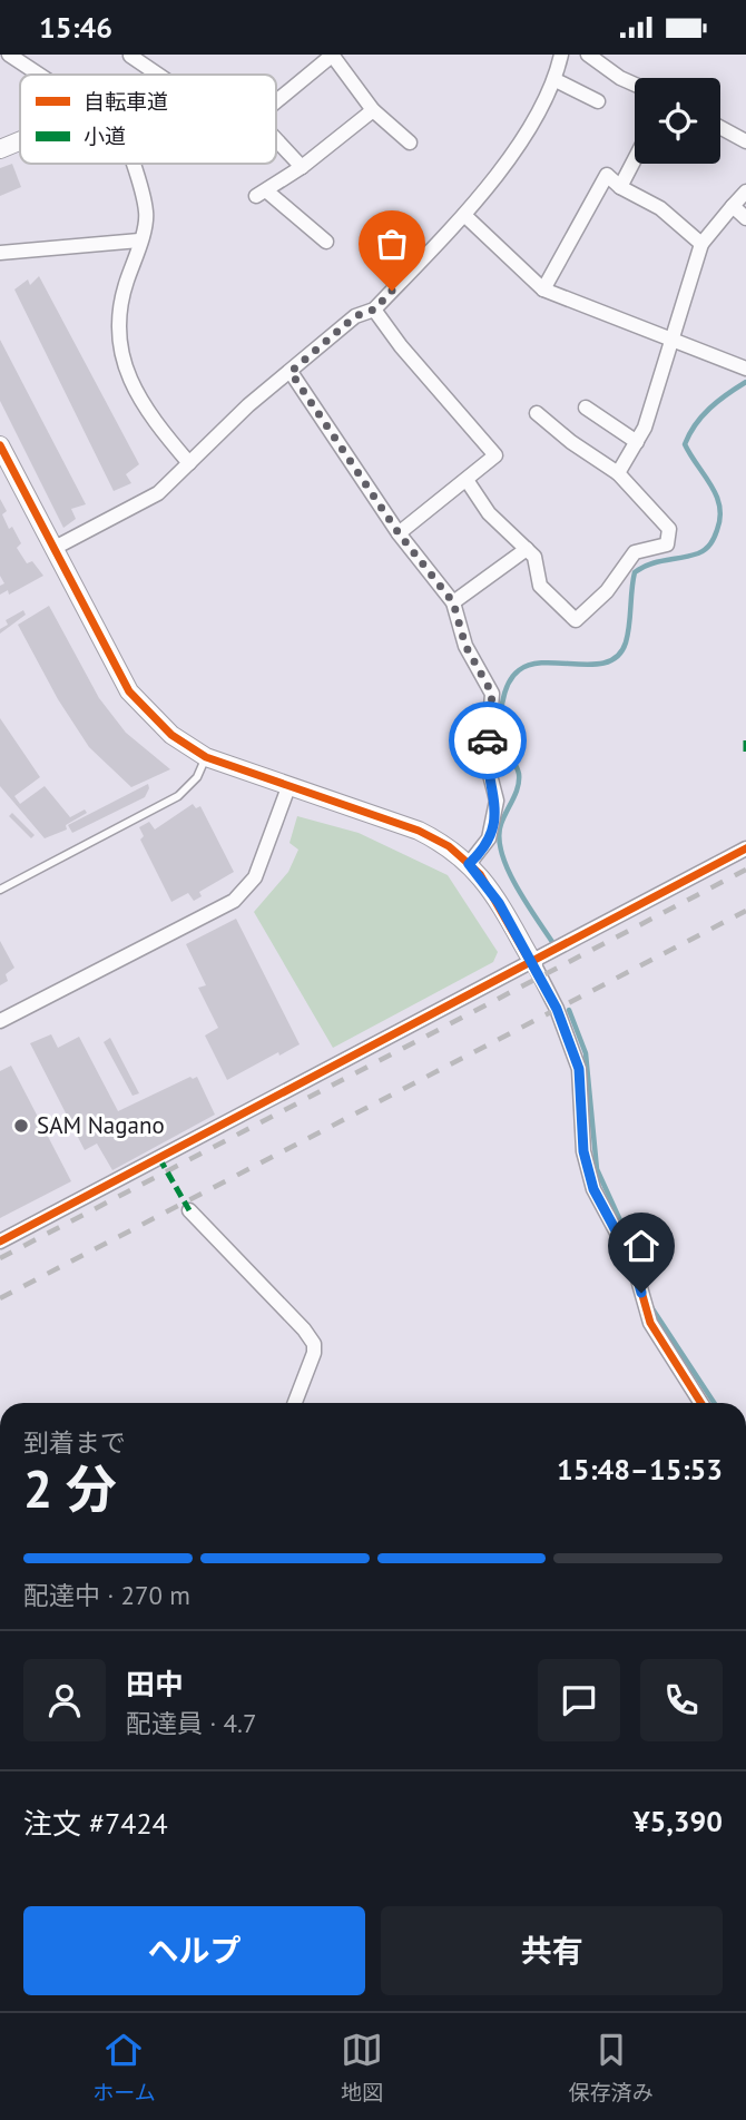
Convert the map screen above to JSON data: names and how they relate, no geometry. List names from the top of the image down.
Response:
{
  "places": ["SAM Nagano"],
  "legend": ["自転車道", "小道"],
  "page": {
    "status": "15:46",
    "heading": ["2 分", "到着まで", "15:48–15:53"],
    "panel": [
      "田中",
      "配達員 · 4.7",
      "注文 #7424",
      "¥5,390"
    ],
    "bar": "配達中 · 270 m",
    "buttons": ["ヘルプ", "共有"],
    "tabs": ["ホーム", "地図", "保存済み"]
  }
}
